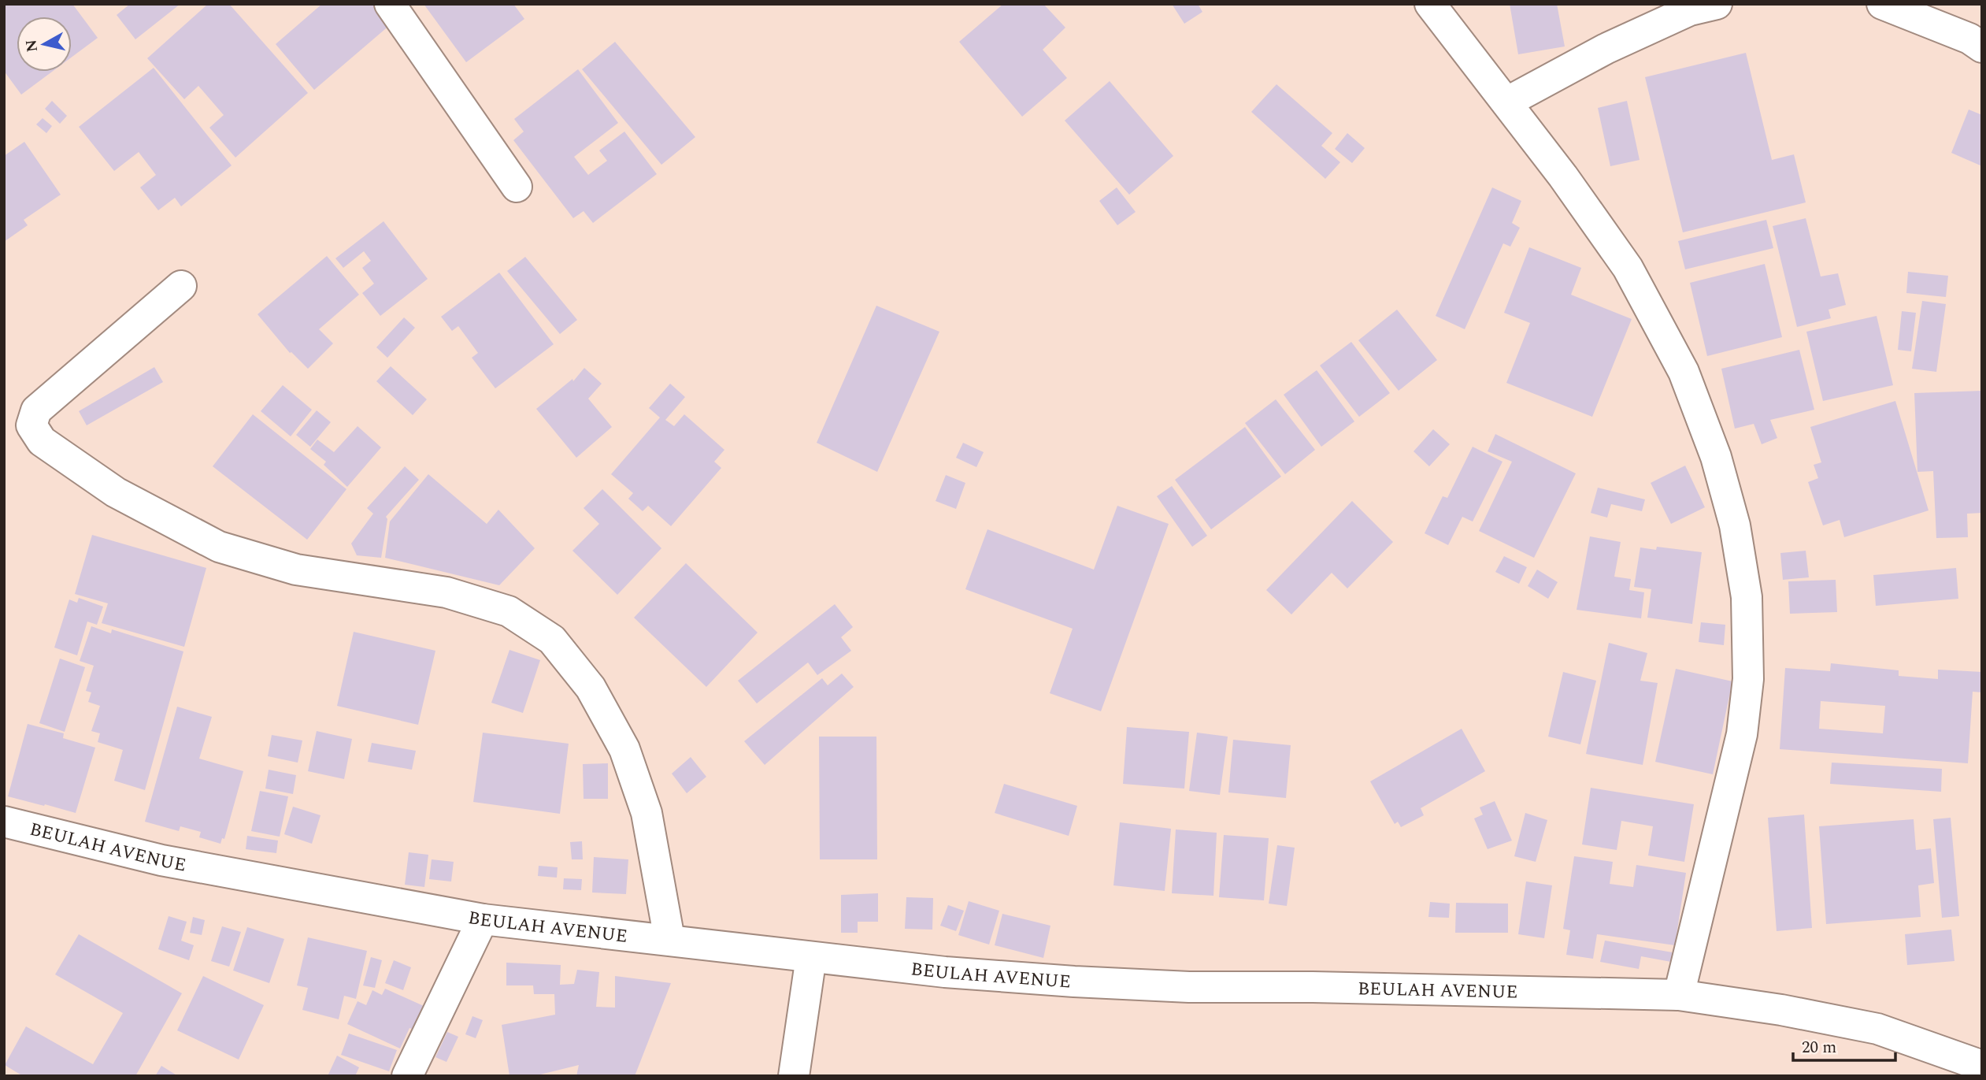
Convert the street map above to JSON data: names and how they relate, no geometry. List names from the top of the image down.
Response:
{
  "streets": {
    "street": ["BEULAH AVENUE"]
  },
  "scale_bar": "20 m",
  "north": "left"
}
